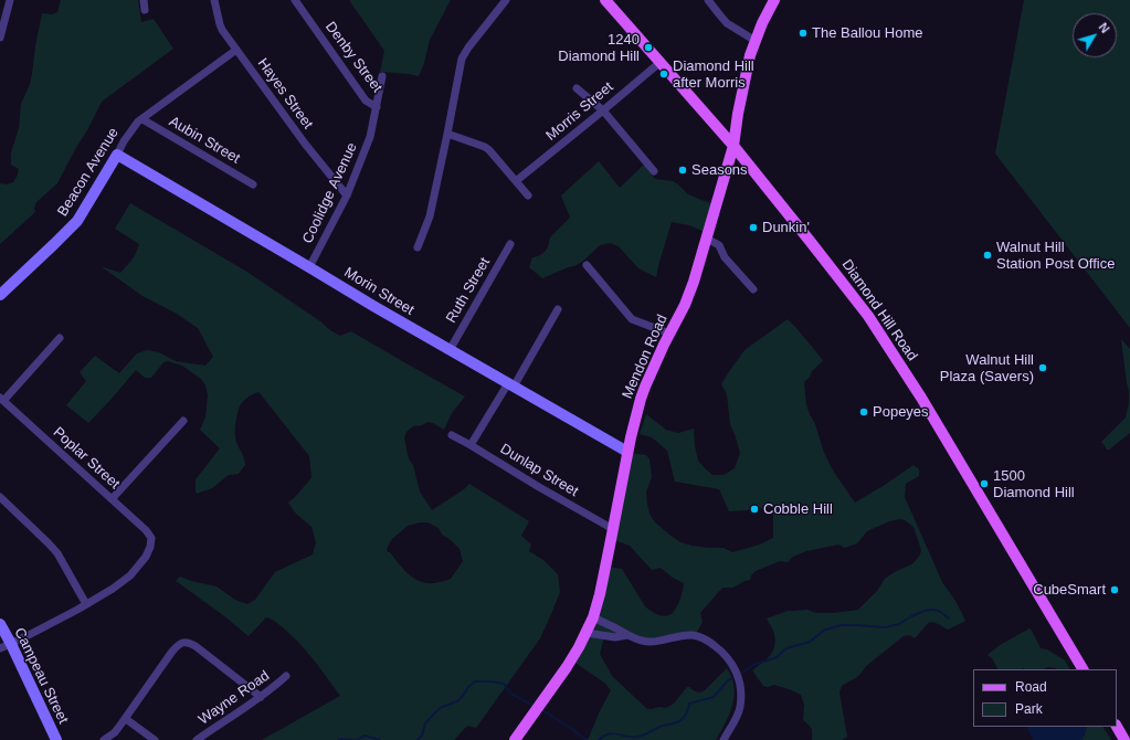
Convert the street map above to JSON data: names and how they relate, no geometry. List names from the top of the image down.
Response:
{
  "streets": {
    "main road": ["Diamond Hill Road", "Mendon Road"],
    "street": [
      "Denby Street",
      "Hayes Street",
      "Morris Street",
      "Aubin Street",
      "Beacon Avenue",
      "Coolidge Avenue",
      "Ruth Street",
      "Morin Street",
      "Poplar Street",
      "Dunlap Street",
      "Campeau Street",
      "Wayne Road"
    ]
  },
  "crossings": [
    ["Denby Street", "Coolidge Avenue"],
    ["Hayes Street", "Beacon Avenue"],
    ["Hayes Street", "Coolidge Avenue"],
    ["Morris Street", "Diamond Hill Road"],
    ["Aubin Street", "Beacon Avenue"],
    ["Beacon Avenue", "Morin Street"],
    ["Coolidge Avenue", "Morin Street"],
    ["Ruth Street", "Morin Street"],
    ["Morin Street", "Mendon Road"],
    ["Diamond Hill Road", "Mendon Road"],
    ["Mendon Road", "Dunlap Street"]
  ],
  "places": [
    "The Ballou Home",
    "1240 Diamond Hill",
    "Diamond Hill after Morris",
    "Seasons",
    "Dunkin'",
    "Walnut Hill Station Post Office",
    "Walnut Hill Plaza (Savers)",
    "Popeyes",
    "1500 Diamond Hill",
    "Cobble Hill",
    "CubeSmart"
  ],
  "legend": ["Road", "Park"],
  "north": "top right"
}
